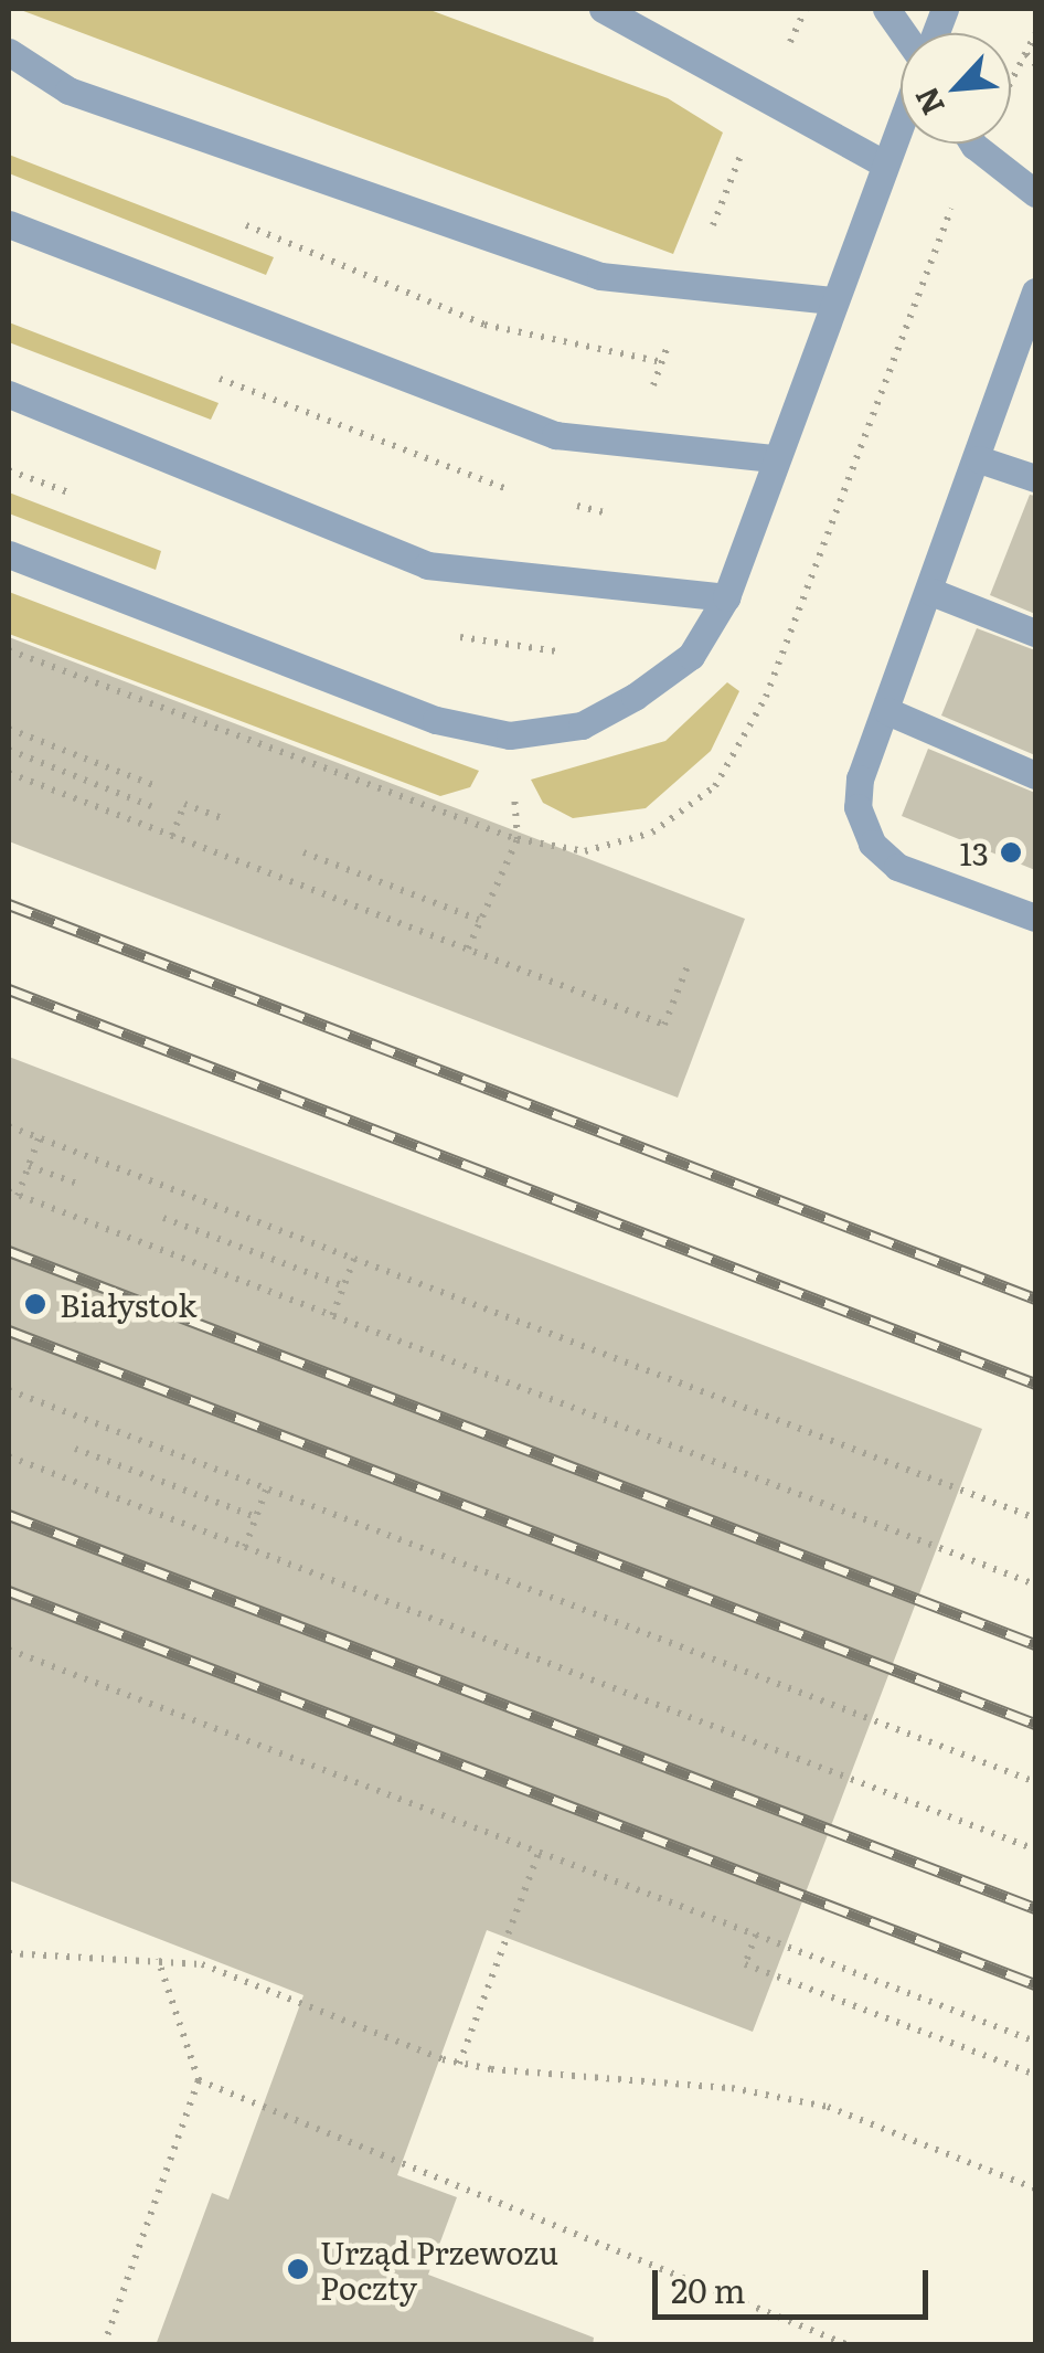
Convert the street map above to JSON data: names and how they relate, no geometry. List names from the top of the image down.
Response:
{
  "places": ["13", "Białystok", "Urząd Przewozu Poczty"],
  "scale_bar": "20 m",
  "north": "bottom left"
}
